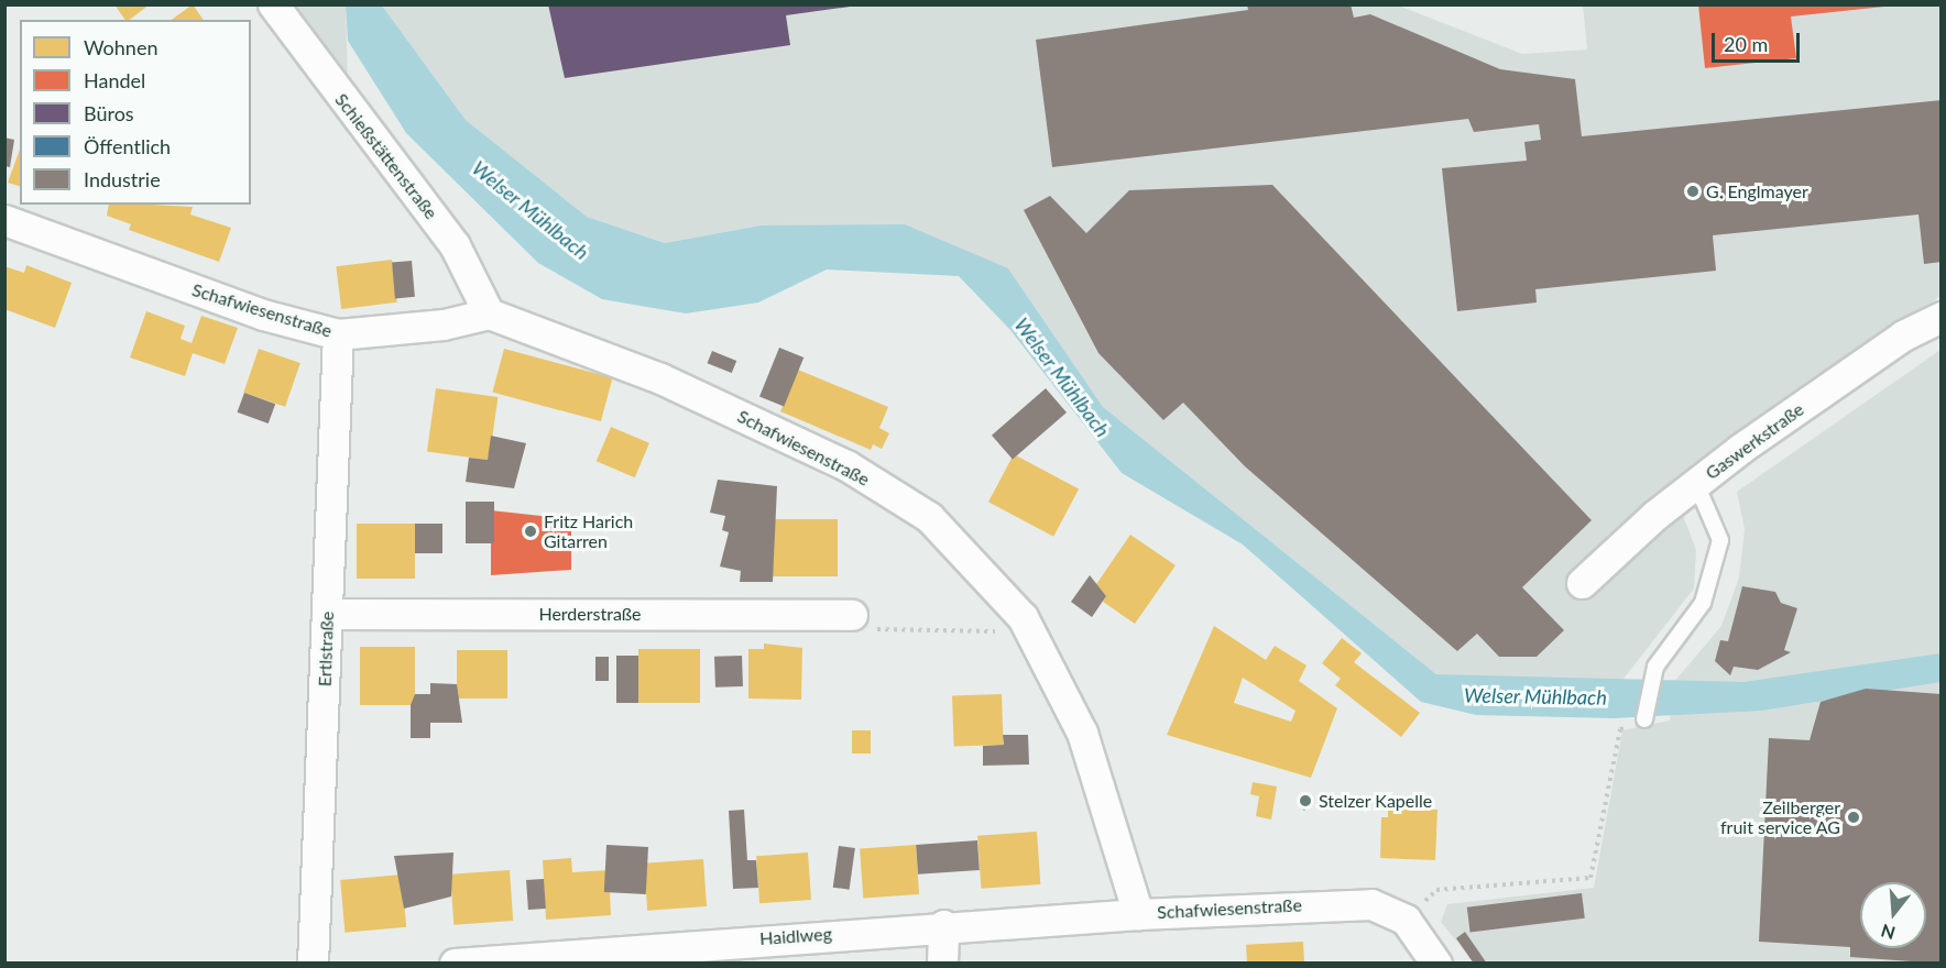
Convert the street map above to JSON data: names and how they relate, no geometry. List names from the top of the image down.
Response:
{
  "streets": {
    "street": [
      "Schießstättenstraße",
      "Schafwiesenstraße",
      "Gaswerkstraße",
      "Herderstraße",
      "Ertlstraße",
      "Haidlweg"
    ]
  },
  "crossings": [
    ["Schießstättenstraße", "Schafwiesenstraße"],
    ["Schafwiesenstraße", "Ertlstraße"],
    ["Schafwiesenstraße", "Haidlweg"],
    ["Herderstraße", "Ertlstraße"]
  ],
  "water": ["Welser Mühlbach"],
  "places": [
    "G. Englmayer",
    "Fritz Harich Gitarren",
    "Stelzer Kapelle",
    "Zeilberger fruit service AG"
  ],
  "legend": [
    "Wohnen",
    "Handel",
    "Büros",
    "Öffentlich",
    "Industrie"
  ],
  "scale_bar": "20 m",
  "north": "bottom"
}
